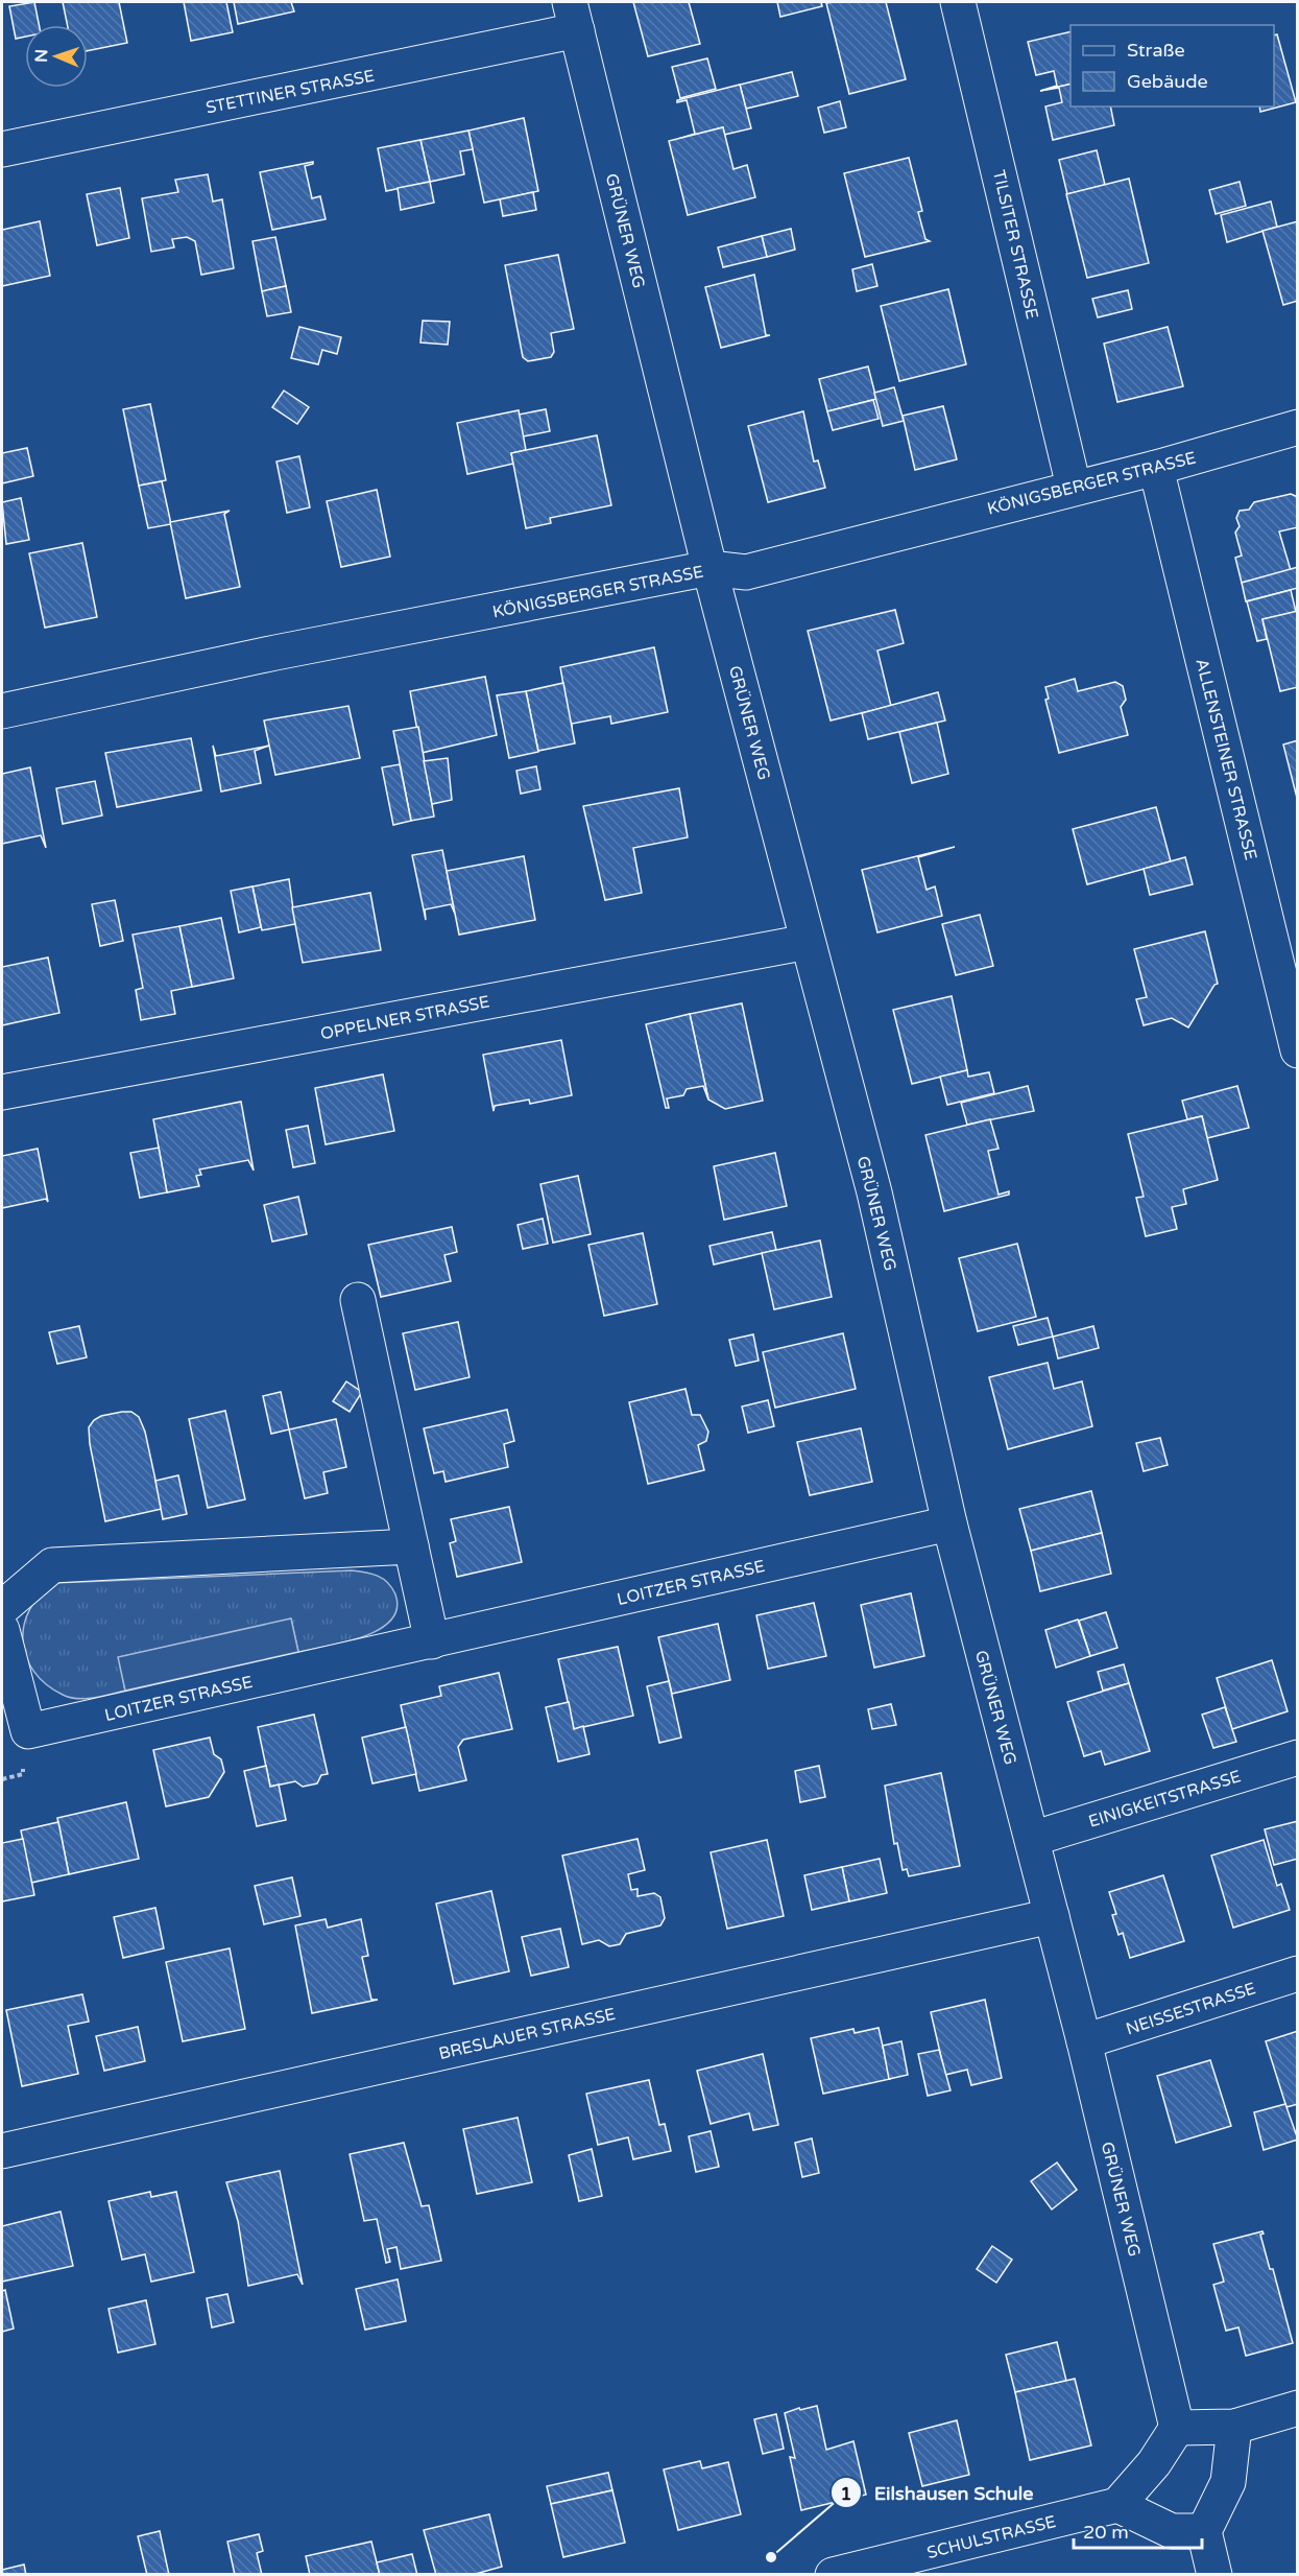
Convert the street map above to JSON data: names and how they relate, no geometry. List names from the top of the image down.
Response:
{
  "streets": {
    "street": [
      "STETTINER STRASSE",
      "GRÜNER WEG",
      "TILSITER STRASSE",
      "KÖNIGSBERGER STRASSE",
      "ALLENSTEINER STRASSE",
      "OPPELNER STRASSE",
      "LOITZER STRASSE",
      "EINIGKEITSTRASSE",
      "NEISSESTRASSE",
      "BRESLAUER STRASSE",
      "SCHULSTRASSE"
    ]
  },
  "crossings": [
    ["STETTINER STRASSE", "GRÜNER WEG"],
    ["GRÜNER WEG", "KÖNIGSBERGER STRASSE"],
    ["GRÜNER WEG", "OPPELNER STRASSE"],
    ["GRÜNER WEG", "LOITZER STRASSE"],
    ["GRÜNER WEG", "EINIGKEITSTRASSE"],
    ["GRÜNER WEG", "NEISSESTRASSE"],
    ["GRÜNER WEG", "BRESLAUER STRASSE"],
    ["TILSITER STRASSE", "KÖNIGSBERGER STRASSE"],
    ["KÖNIGSBERGER STRASSE", "ALLENSTEINER STRASSE"]
  ],
  "places": ["Eilshausen Schule"],
  "legend": ["Straße", "Gebäude"],
  "scale_bar": "20 m",
  "north": "left"
}
